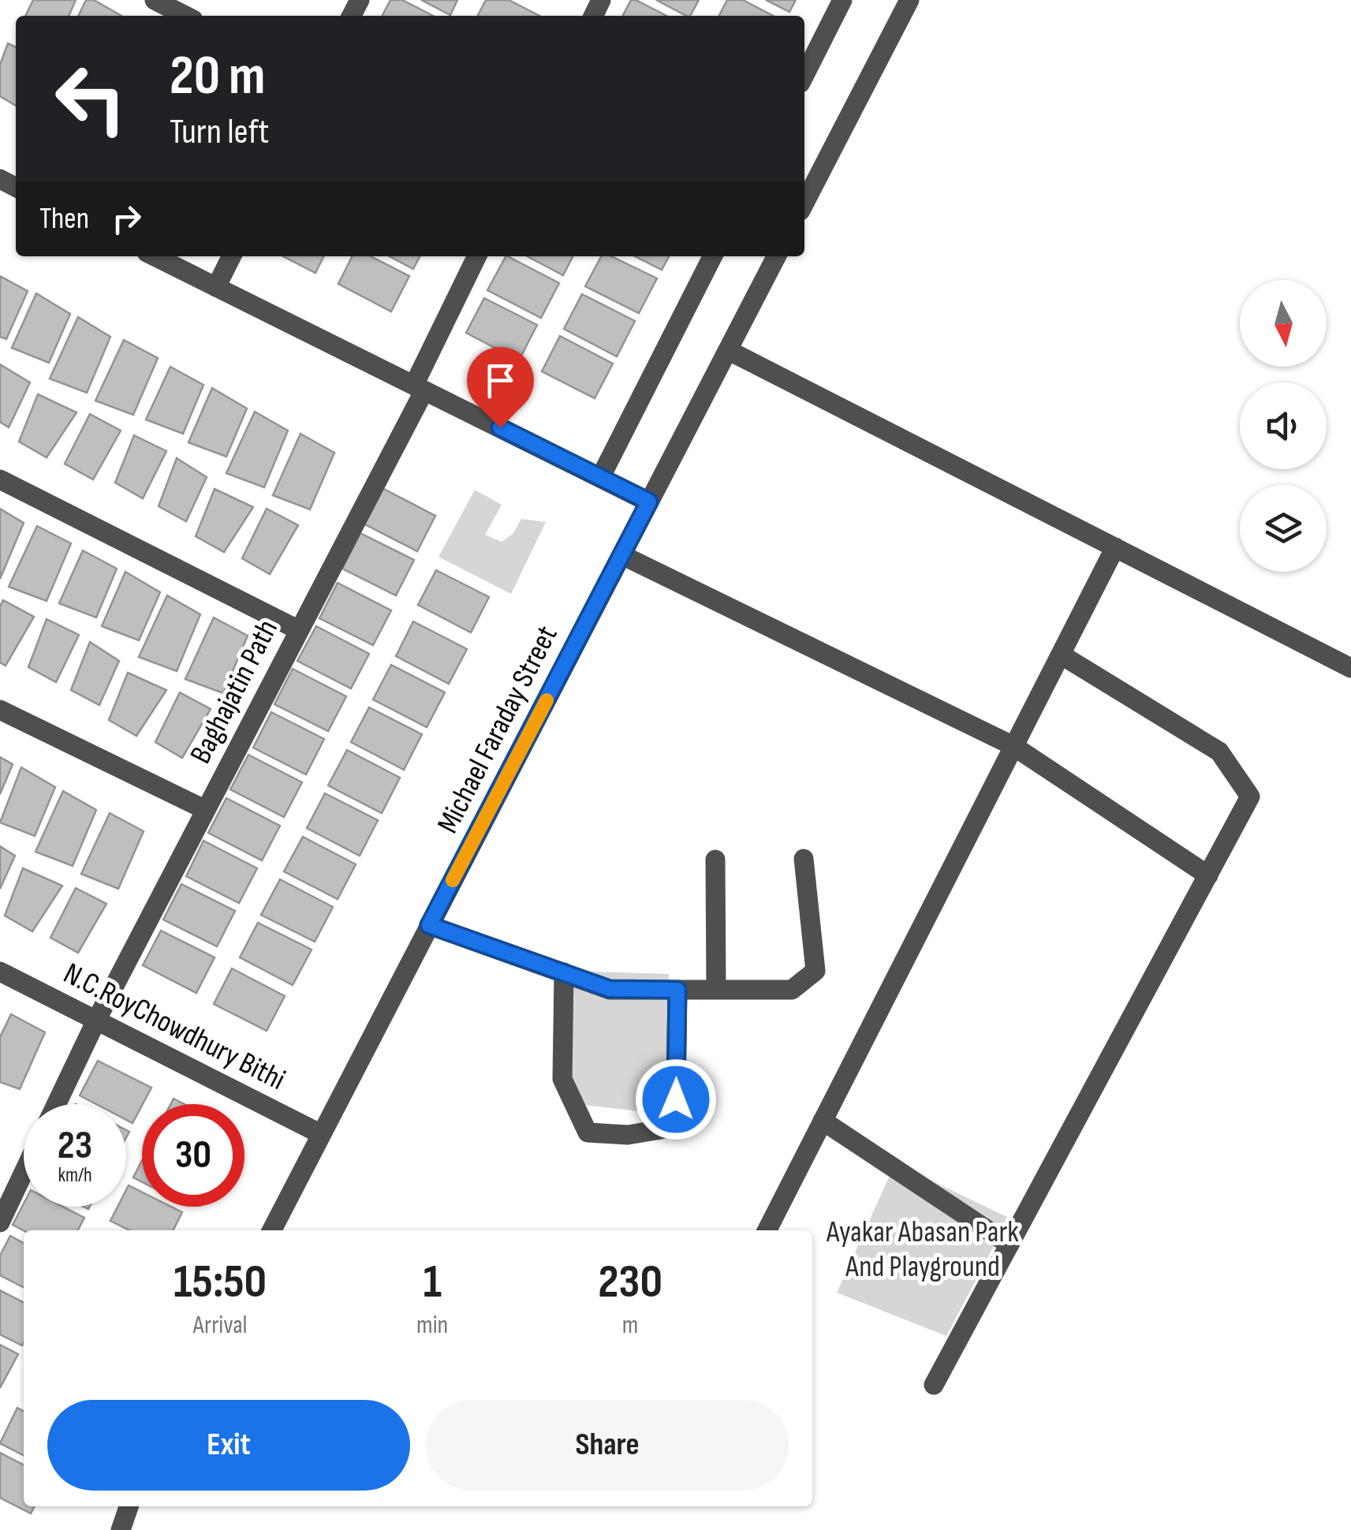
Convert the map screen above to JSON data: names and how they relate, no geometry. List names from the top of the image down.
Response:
{
  "streets": {
    "street": ["Baghajatin Path", "Michael Faraday Street", "N.C.RoyChowdhury Bithi"]
  },
  "crossings": [
    ["Baghajatin Path", "N.C.RoyChowdhury Bithi"],
    ["Michael Faraday Street", "N.C.RoyChowdhury Bithi"]
  ],
  "parks": ["Ayakar Abasan Park And Playground"],
  "north": "bottom",
  "page": {
    "turn": ["20 m", "Turn left"],
    "then": "Then",
    "speed": "23 km/h",
    "limit": "30",
    "eta": [
      "15:50",
      "Arrival",
      "1",
      "min",
      "230",
      "m"
    ],
    "buttons": ["Exit", "Share"]
  }
}
